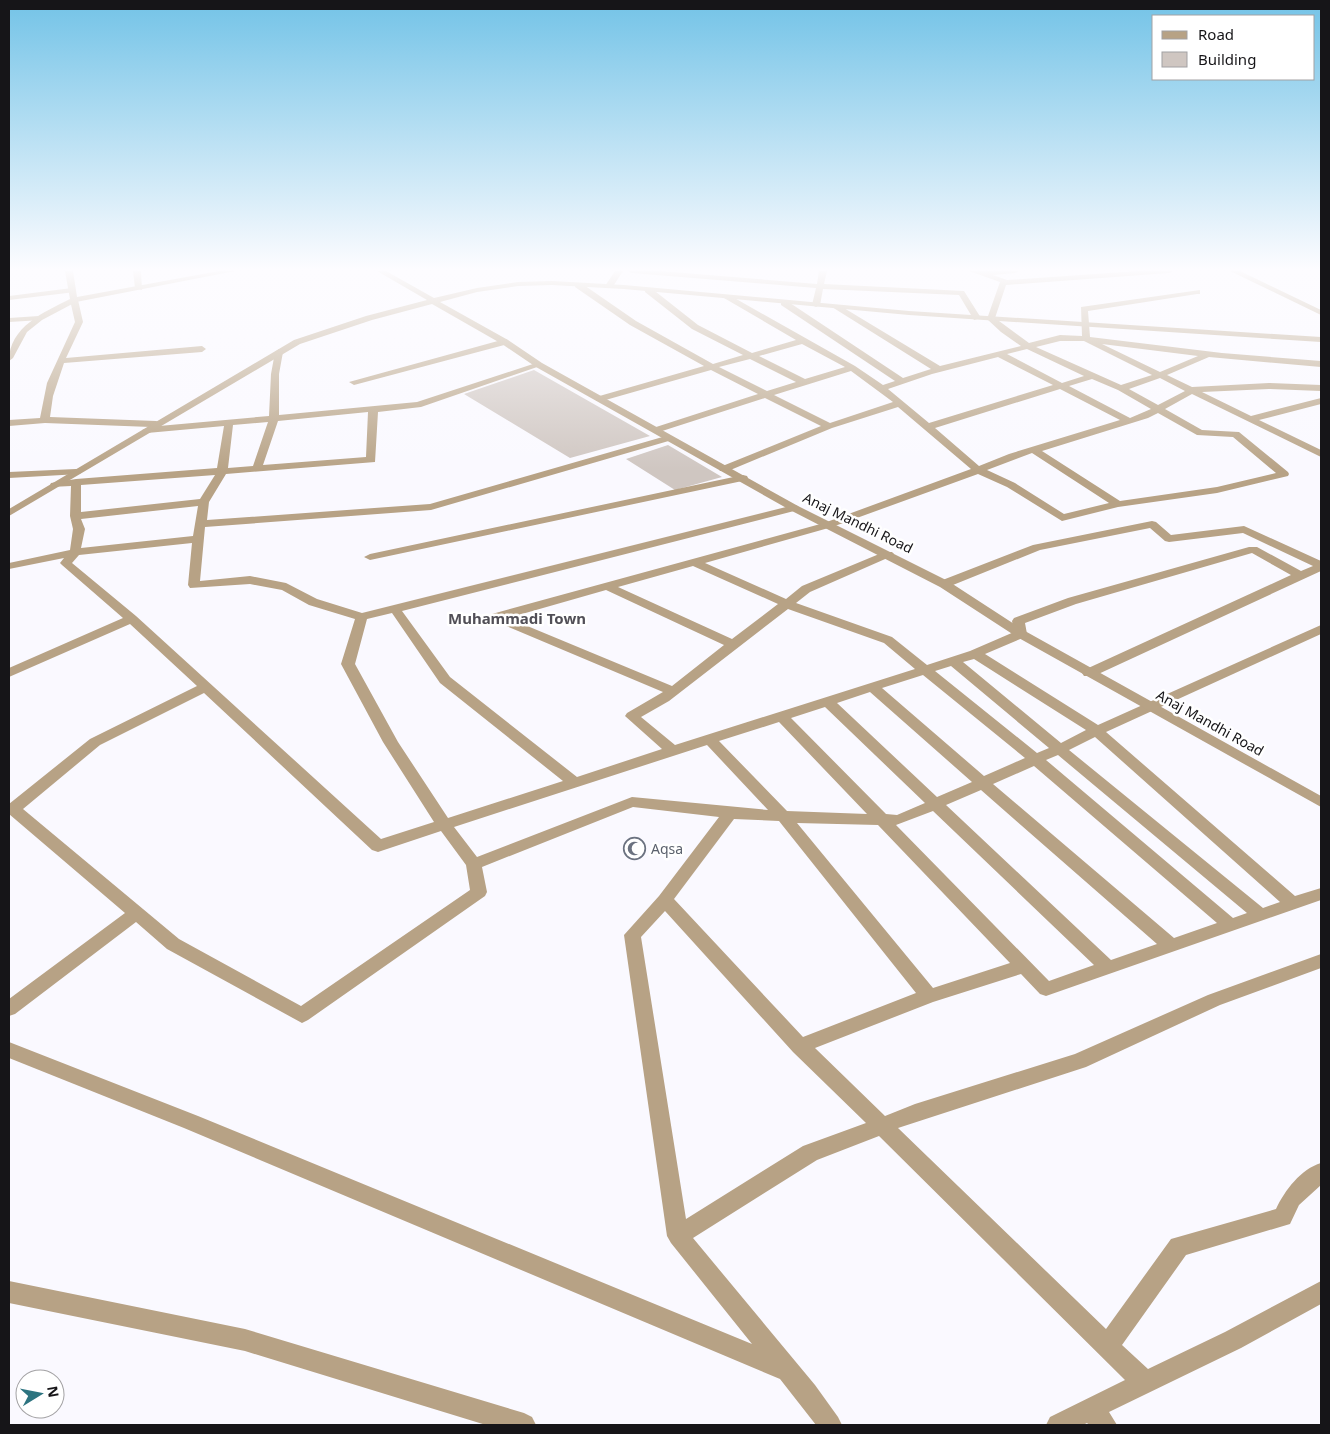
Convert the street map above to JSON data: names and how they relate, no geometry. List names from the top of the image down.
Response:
{
  "streets": {
    "street": ["Anaj Mandhi Road"]
  },
  "districts": ["Muhammadi Town"],
  "places": {
    "mosque": ["Aqsa"]
  },
  "legend": ["Road", "Building"],
  "north": "right"
}
